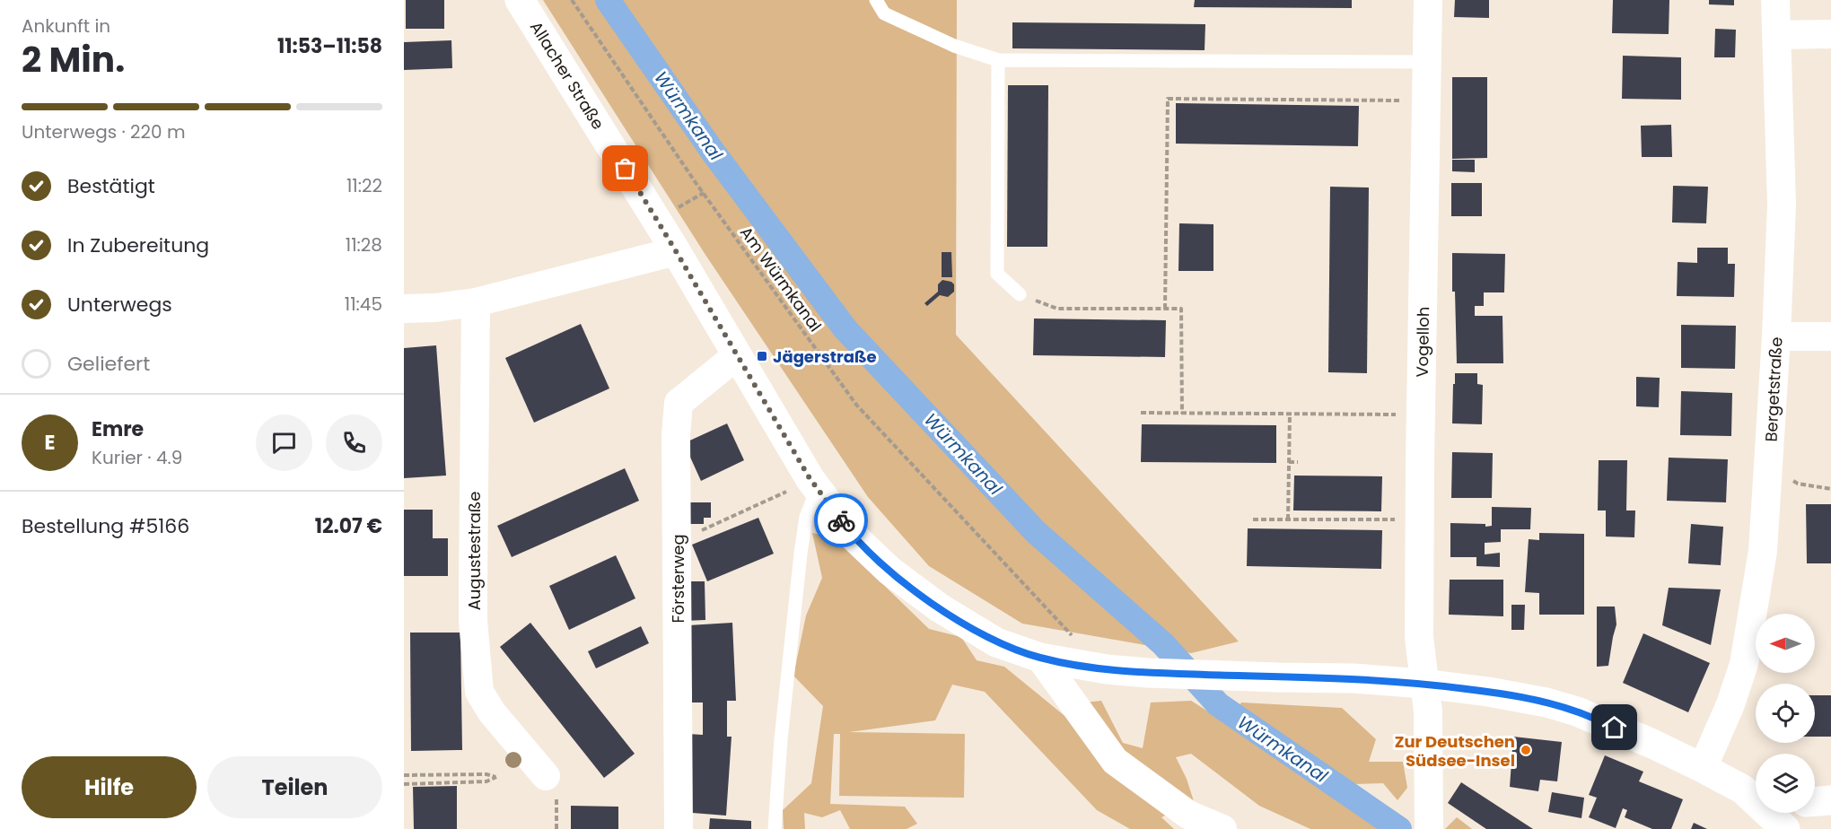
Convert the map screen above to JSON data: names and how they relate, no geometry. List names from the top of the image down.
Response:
{
  "streets": {
    "street": [
      "Allacher Straße",
      "Vogelloh",
      "Bergetstraße",
      "Augustestraße",
      "Försterweg"
    ],
    "path": ["Am Würmkanal"]
  },
  "crossings": [
    ["Allacher Straße", "Vogelloh"],
    ["Allacher Straße", "Bergetstraße"],
    ["Allacher Straße", "Försterweg"]
  ],
  "water": ["Würmkanal"],
  "places": {
    "transit": ["Jägerstraße"],
    "other": ["Zur Deutschen Südsee-Insel"]
  },
  "north": "left",
  "page": {
    "heading": ["2 Min.", "Ankunft in", "11:53–11:58"],
    "panel": [
      "Emre",
      "Kurier · 4.9",
      "Bestellung #5166",
      "12.07 €"
    ],
    "bar": "Unterwegs · 220 m",
    "list": [
      ["Bestätigt", "11:22"],
      ["In Zubereitung", "11:28"],
      ["Unterwegs", "11:45"],
      "Geliefert"
    ],
    "round": "E",
    "buttons": ["Hilfe", "Teilen"]
  }
}
